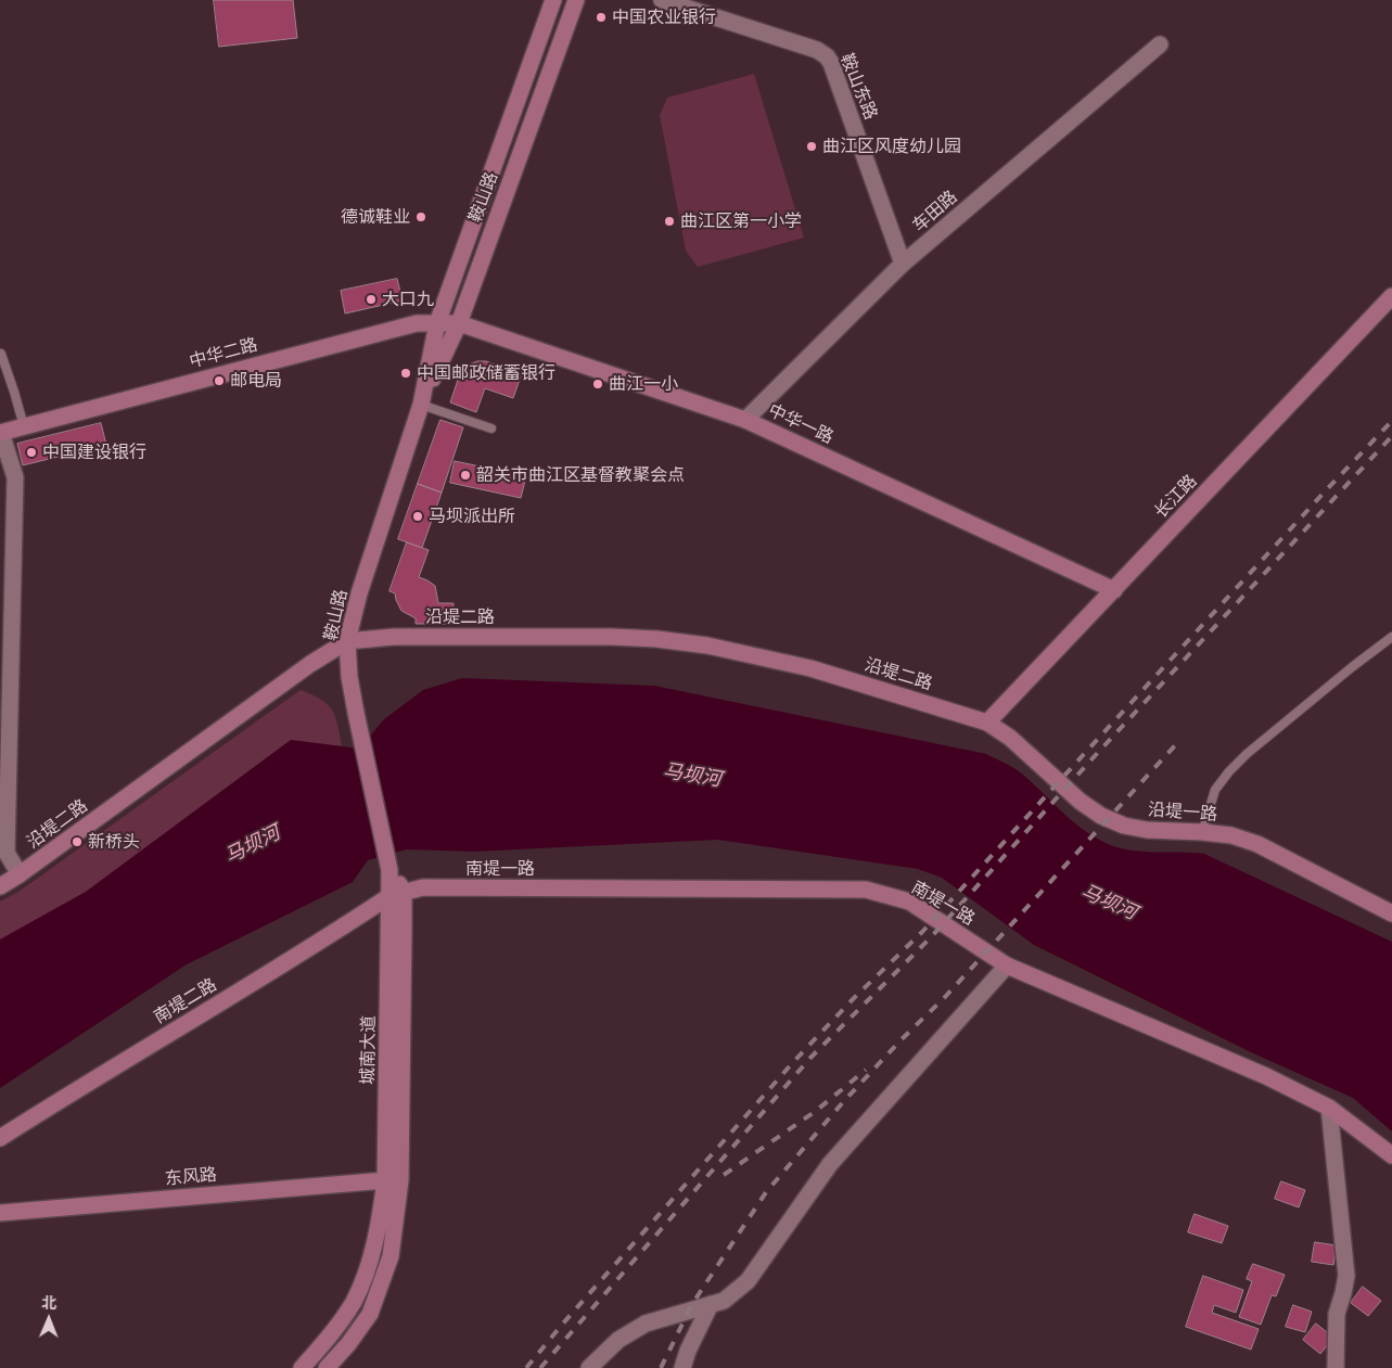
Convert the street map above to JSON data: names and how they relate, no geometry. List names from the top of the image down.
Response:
{
  "streets": {
    "main road": [
      "鞍山路",
      "中华二路",
      "中华一路",
      "长江路",
      "沿堤二路",
      "沿堤一路",
      "南堤一路",
      "南堤二路",
      "城南大道",
      "东风路"
    ],
    "street": ["鞍山东路", "车田路"]
  },
  "crossings": [
    ["鞍山东路", "车田路"],
    ["鞍山路", "中华二路"],
    ["鞍山路", "中华一路"],
    ["鞍山路", "沿堤二路"],
    ["鞍山路", "城南大道"],
    ["车田路", "中华一路"],
    ["中华二路", "中华一路"],
    ["中华一路", "长江路"],
    ["长江路", "沿堤二路"],
    ["长江路", "沿堤一路"],
    ["沿堤二路", "沿堤一路"],
    ["南堤一路", "南堤二路"],
    ["南堤一路", "城南大道"],
    ["南堤二路", "城南大道"],
    ["城南大道", "东风路"]
  ],
  "water": ["马坝河"],
  "places": [
    "中国农业银行",
    "曲江区风度幼儿园",
    "德诚鞋业",
    "曲江区第一小学",
    "大口九",
    "中国邮政储蓄银行",
    "邮电局",
    "曲江一小",
    "中国建设银行",
    "韶关市曲江区基督教聚会点",
    "马坝派出所",
    "新桥头"
  ],
  "north": "top"
}
